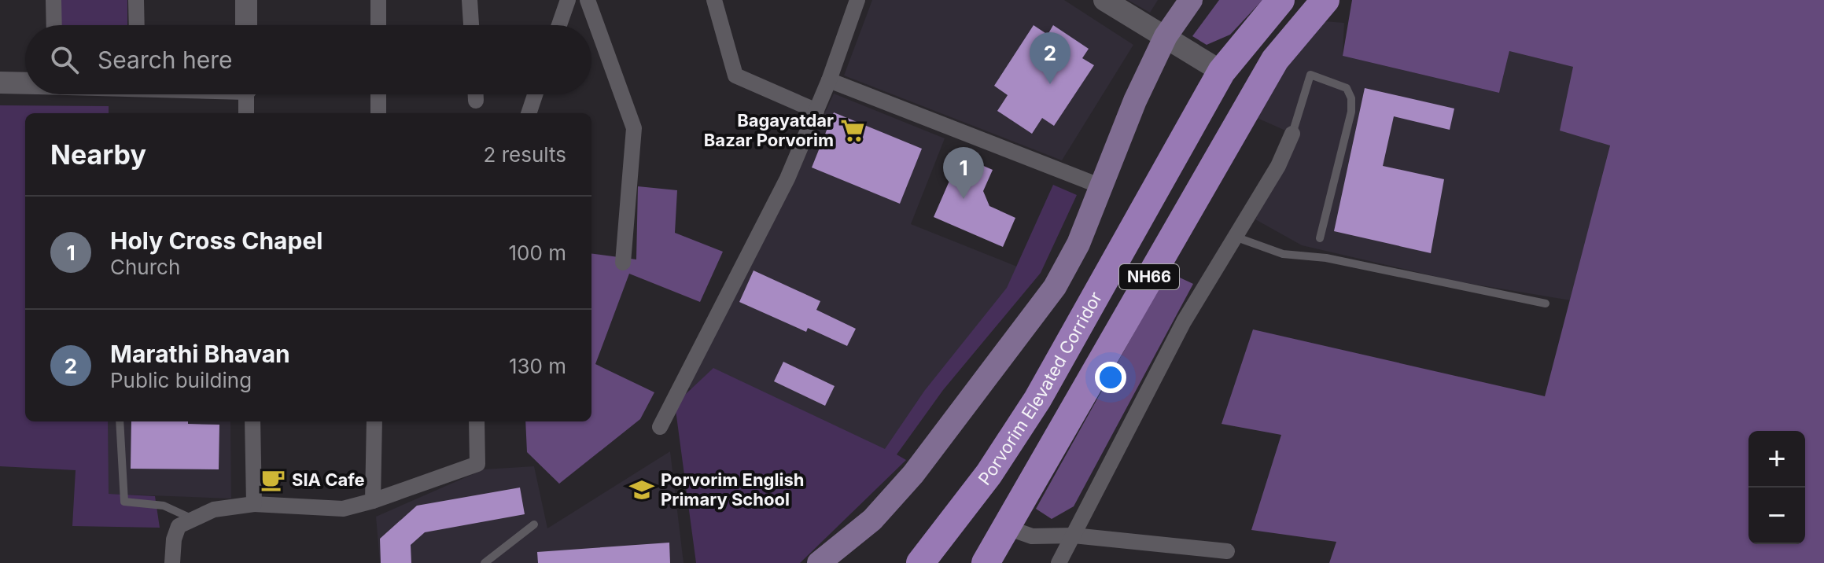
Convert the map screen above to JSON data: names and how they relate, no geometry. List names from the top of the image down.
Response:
{
  "streets": {
    "highway": ["NH66", "Porvorim Elevated Corridor"]
  },
  "places": {
    "supermarket": ["Bagayatdar Bazar Porvorim"],
    "cafe": ["SIA Cafe"],
    "school or university": ["Porvorim English Primary School"]
  },
  "page": {
    "search": "Search here",
    "pins": ["2", "1"],
    "heading": ["Nearby", "2 results"],
    "list": [
      {
        "mark": "1",
        "name": "Holy Cross Chapel",
        "note": "Church",
        "value": "100 m"
      },
      {
        "mark": "2",
        "name": "Marathi Bhavan",
        "note": "Public building",
        "value": "130 m"
      }
    ],
    "map_buttons": ["+", "−"]
  }
}
